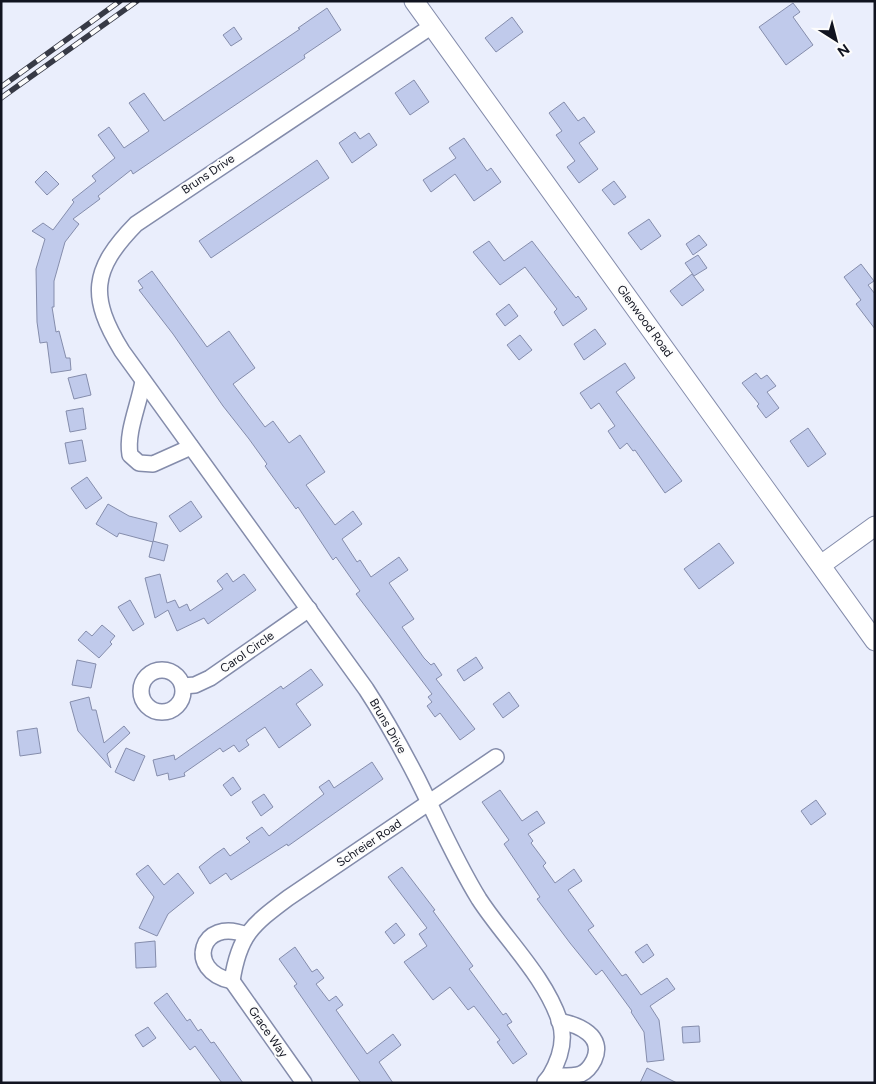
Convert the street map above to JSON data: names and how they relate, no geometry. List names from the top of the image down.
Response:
{
  "streets": {
    "street": [
      "Bruns Drive",
      "Glenwood Road",
      "Carol Circle",
      "Schreier Road",
      "Grace Way"
    ]
  },
  "crossings": [
    ["Bruns Drive", "Glenwood Road"],
    ["Bruns Drive", "Carol Circle"],
    ["Bruns Drive", "Schreier Road"],
    ["Schreier Road", "Grace Way"]
  ],
  "north": "bottom right"
}
